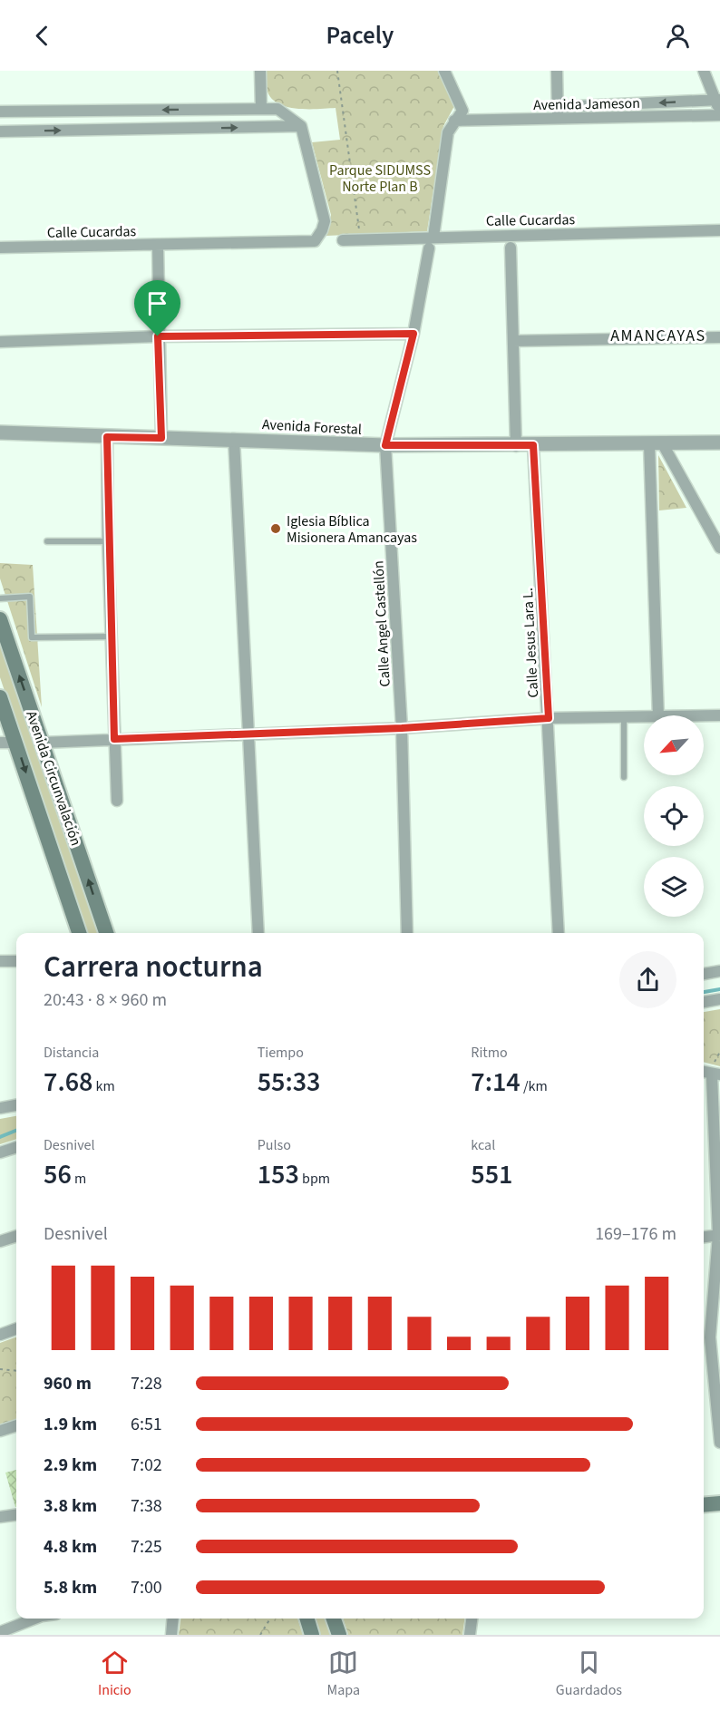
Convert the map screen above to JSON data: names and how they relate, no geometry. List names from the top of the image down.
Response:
{
  "streets": {
    "main road": ["Avenida Circunvalación"],
    "street": [
      "Avenida Jameson",
      "Calle Cucardas",
      "Avenida Forestal",
      "Calle Angel Castellón",
      "Calle Jesus Lara L."
    ]
  },
  "crossings": [
    ["Avenida Forestal", "Calle Angel Castellón"],
    ["Avenida Forestal", "Calle Jesus Lara L."]
  ],
  "districts": ["AMANCAYAS"],
  "parks": ["Parque SIDUMSS Norte Plan B"],
  "places": ["Iglesia Bíblica Misionera Amancayas"],
  "north": "bottom left",
  "page": {
    "header": "Pacely",
    "heading": ["Carrera nocturna", "20:43 · 8 × 960 m"],
    "stats": [
      ["Distancia", "7.68 km"],
      ["Tiempo", "55:33"],
      ["Ritmo", "7:14 /km"],
      ["Desnivel", "56 m"],
      ["Pulso", "153 bpm"],
      ["kcal", "551"]
    ],
    "chart": ["Desnivel", "169–176 m"],
    "list": [
      {
        "name": "960 m",
        "note": "7:28"
      },
      {
        "name": "1.9 km",
        "note": "6:51"
      },
      {
        "name": "2.9 km",
        "note": "7:02"
      },
      {
        "name": "3.8 km",
        "note": "7:38"
      },
      {
        "name": "4.8 km",
        "note": "7:25"
      },
      {
        "name": "5.8 km",
        "note": "7:00"
      }
    ],
    "tabs": ["Inicio", "Mapa", "Guardados"]
  }
}
